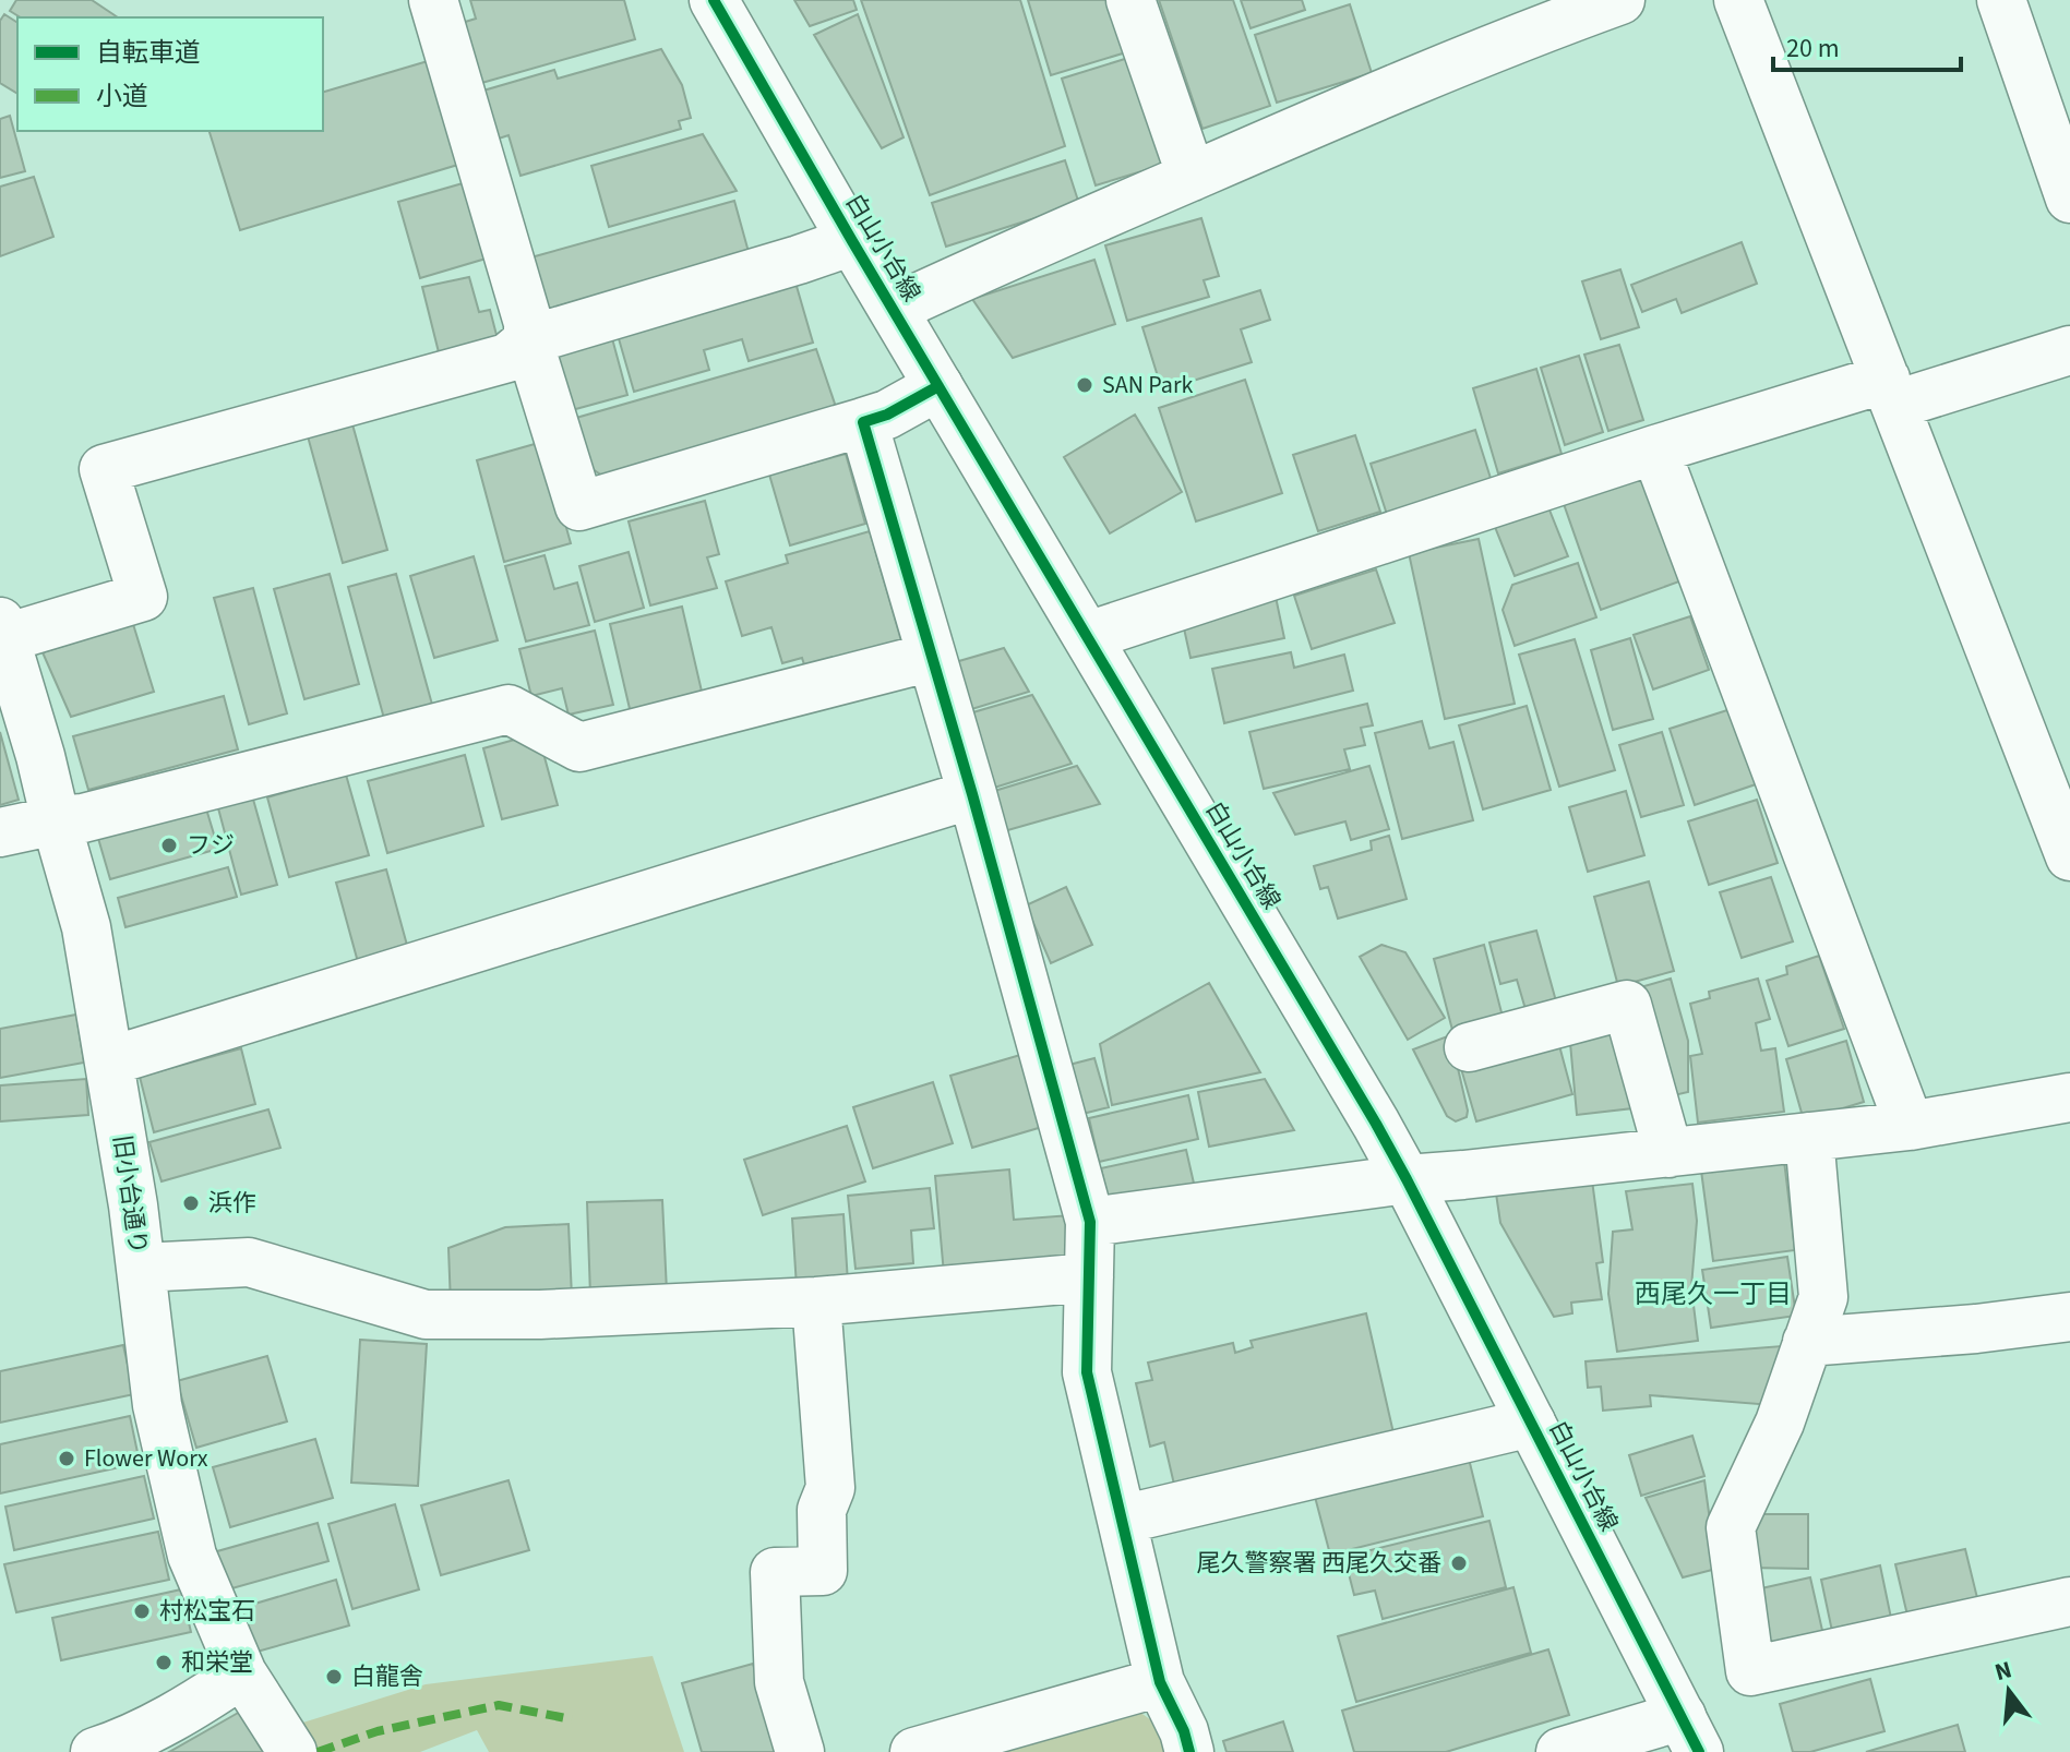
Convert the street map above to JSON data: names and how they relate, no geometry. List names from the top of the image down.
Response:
{
  "streets": {
    "street": ["白山小台線", "旧小台通り"]
  },
  "districts": ["西尾久一丁目"],
  "places": [
    "SAN Park",
    "フジ",
    "浜作",
    "Flower Worx",
    "尾久警察署 西尾久交番",
    "村松宝石",
    "和栄堂",
    "白龍舎"
  ],
  "legend": ["自転車道", "小道"],
  "scale_bar": "20 m",
  "north": "top"
}
